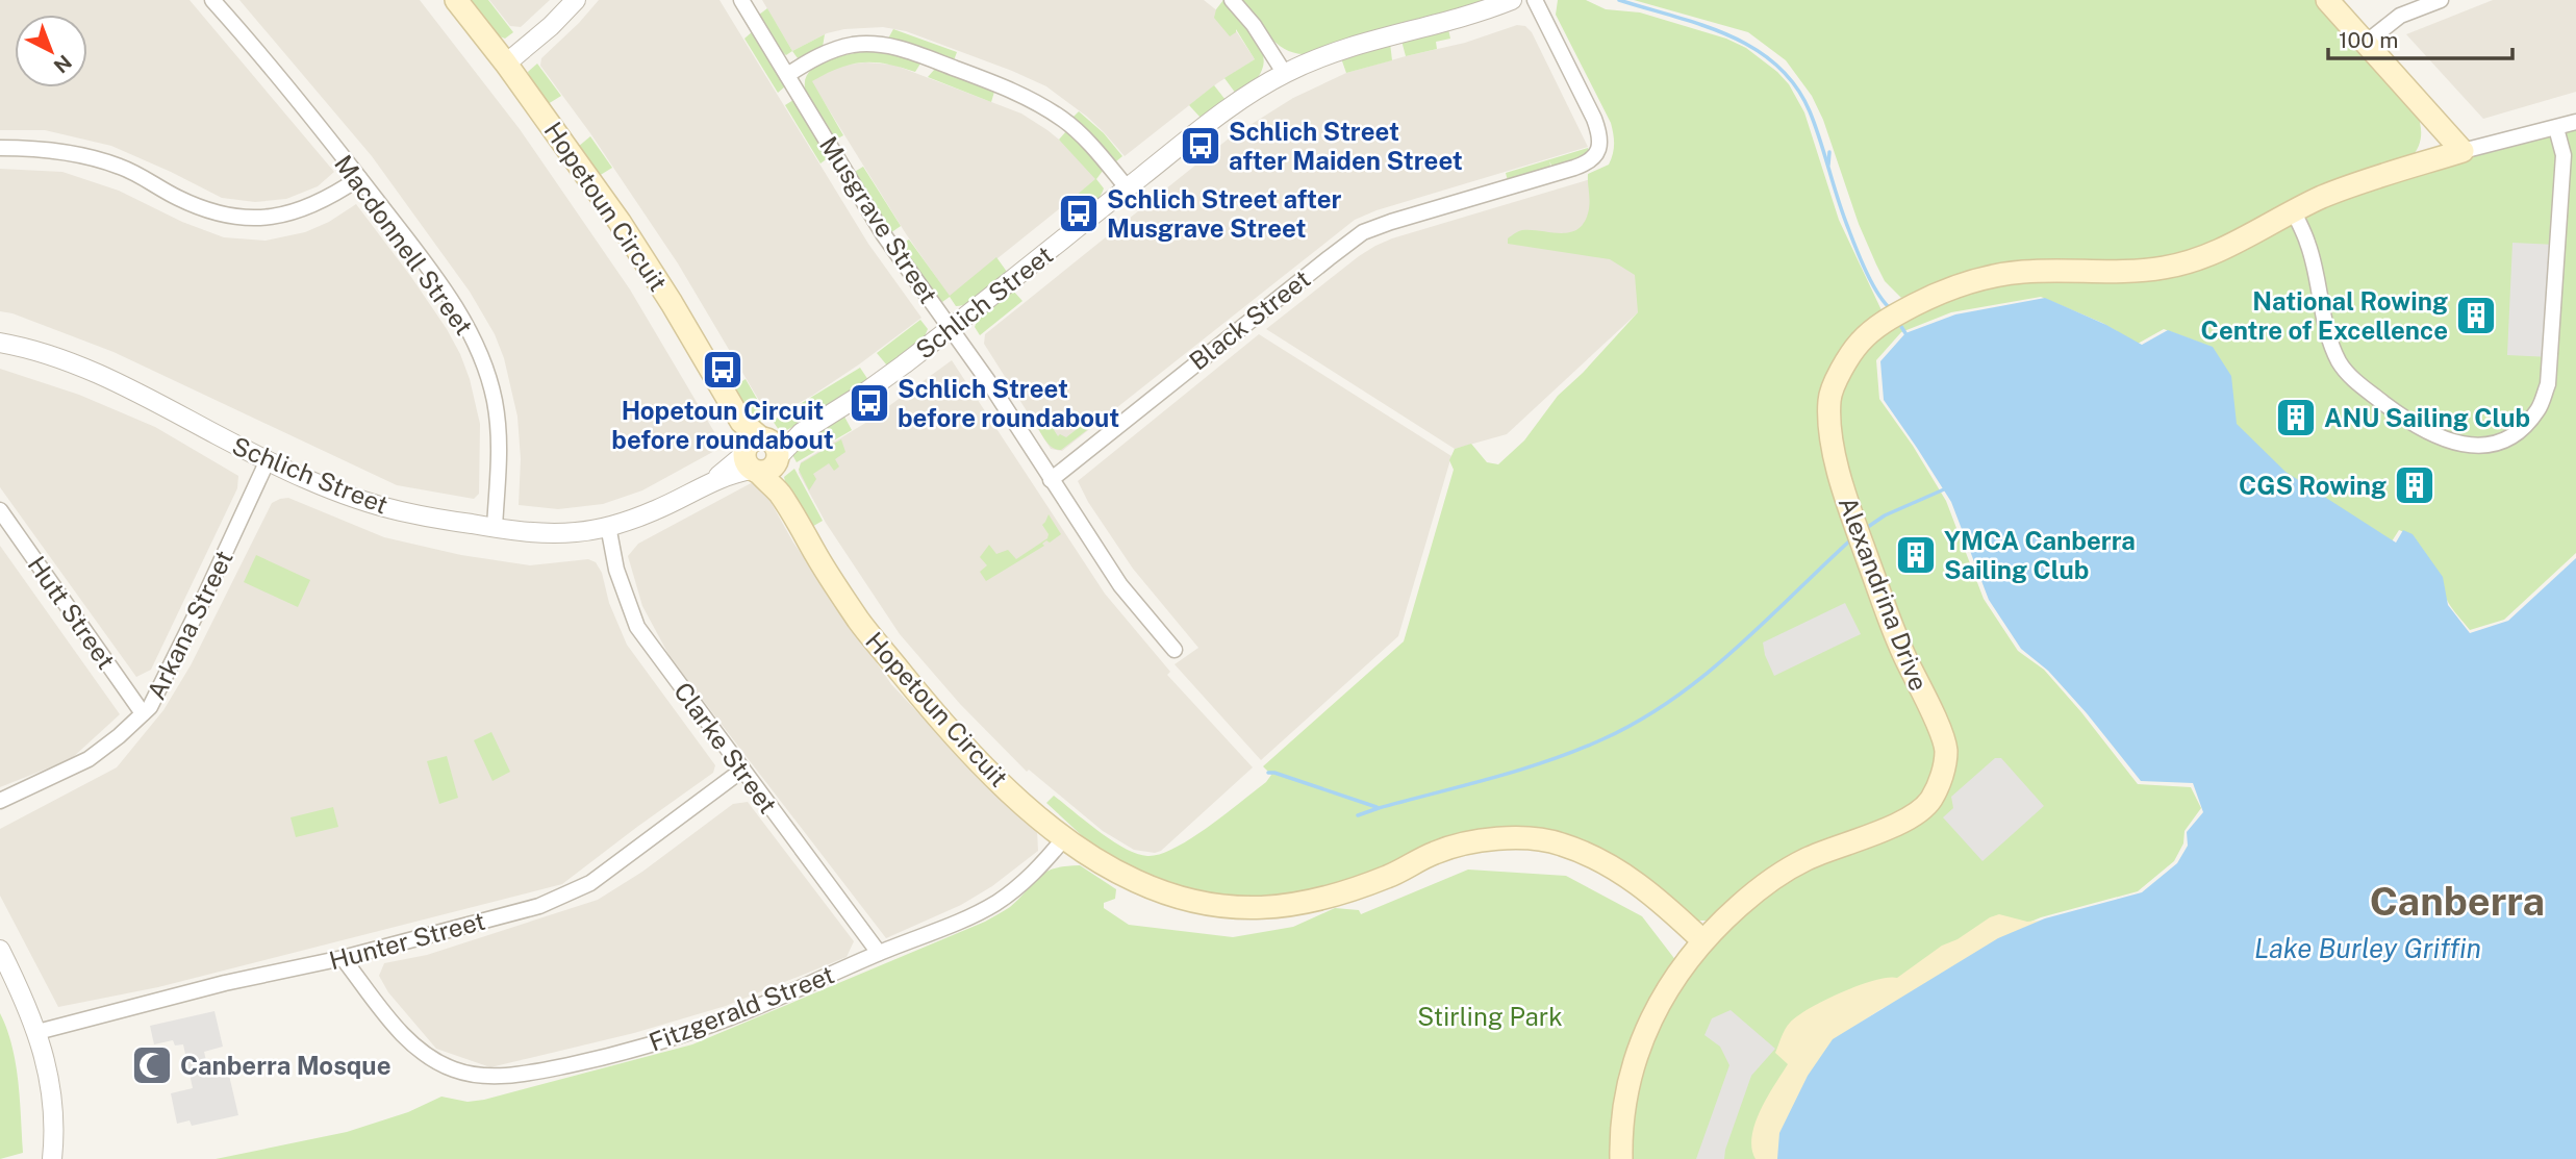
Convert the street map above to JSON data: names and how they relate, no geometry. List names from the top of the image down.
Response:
{
  "streets": {
    "main road": ["Hopetoun Circuit", "Alexandrina Drive"],
    "street": [
      "Musgrave Street",
      "Macdonnell Street",
      "Schlich Street",
      "Black Street",
      "Hutt Street",
      "Arkana Street",
      "Clarke Street",
      "Hunter Street",
      "Fitzgerald Street"
    ]
  },
  "crossings": [
    ["Hopetoun Circuit", "Schlich Street"],
    ["Hopetoun Circuit", "Alexandrina Drive"],
    ["Hopetoun Circuit", "Fitzgerald Street"],
    ["Musgrave Street", "Schlich Street"],
    ["Musgrave Street", "Black Street"],
    ["Macdonnell Street", "Schlich Street"],
    ["Schlich Street", "Arkana Street"],
    ["Schlich Street", "Clarke Street"],
    ["Hutt Street", "Arkana Street"],
    ["Clarke Street", "Hunter Street"],
    ["Clarke Street", "Fitzgerald Street"],
    ["Hunter Street", "Fitzgerald Street"]
  ],
  "districts": ["Canberra"],
  "water": ["Lake Burley Griffin"],
  "parks": ["Stirling Park"],
  "places": {
    "bus stop": [
      "Schlich Street after Maiden Street",
      "Schlich Street after Musgrave Street",
      "Hopetoun Circuit before roundabout",
      "Schlich Street before roundabout"
    ],
    "building": [
      "National Rowing Centre of Excellence",
      "ANU Sailing Club",
      "CGS Rowing",
      "YMCA Canberra Sailing Club"
    ],
    "mosque": ["Canberra Mosque"]
  },
  "scale_bar": "100 m",
  "north": "bottom right"
}
